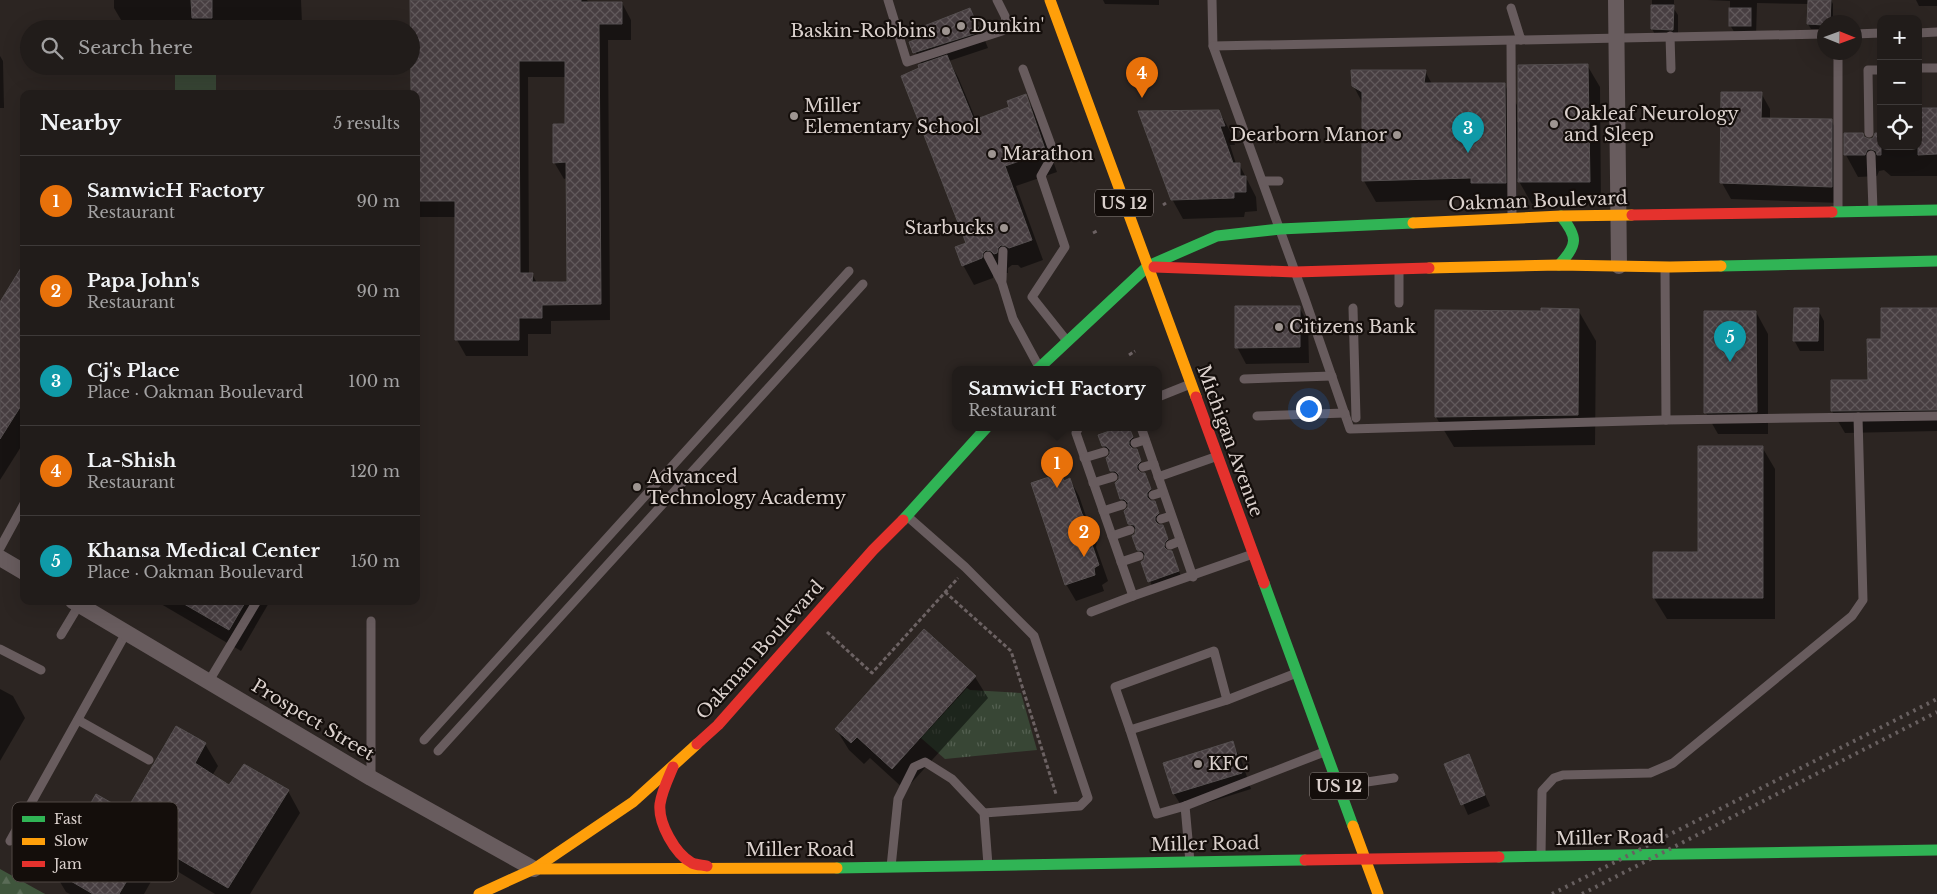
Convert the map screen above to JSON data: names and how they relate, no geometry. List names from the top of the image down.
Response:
{
  "streets": {
    "main road": [
      "Oakman Boulevard",
      "US 12",
      "Michigan Avenue",
      "Miller Road"
    ],
    "street": ["Prospect Street"]
  },
  "crossings": [
    ["Oakman Boulevard", "Michigan Avenue"],
    ["Oakman Boulevard", "Prospect Street"],
    ["Oakman Boulevard", "Miller Road"],
    ["Michigan Avenue", "Miller Road"],
    ["Prospect Street", "Miller Road"]
  ],
  "places": [
    "Dunkin'",
    "Baskin-Robbins",
    "Miller Elementary School",
    "Oakleaf Neurology and Sleep",
    "Dearborn Manor",
    "Marathon",
    "Starbucks",
    "Citizens Bank",
    "Advanced Technology Academy",
    "KFC"
  ],
  "legend": ["Fast", "Slow", "Jam"],
  "north": "right",
  "page": {
    "map_buttons": ["+", "−"],
    "search": "Search here",
    "pins": [
      "4",
      "3",
      "5",
      "1",
      "2"
    ],
    "heading": ["Nearby", "5 results"],
    "list": [
      {
        "mark": "1",
        "name": "SamwicH Factory",
        "note": "Restaurant",
        "value": "90 m"
      },
      {
        "mark": "2",
        "name": "Papa John's",
        "note": "Restaurant",
        "value": "90 m"
      },
      {
        "mark": "3",
        "name": "Cj's Place",
        "note": "Place · Oakman Boulevard",
        "value": "100 m"
      },
      {
        "mark": "4",
        "name": "La-Shish",
        "note": "Restaurant",
        "value": "120 m"
      },
      {
        "mark": "5",
        "name": "Khansa Medical Center",
        "note": "Place · Oakman Boulevard",
        "value": "150 m"
      }
    ],
    "popup": ["SamwicH Factory", "Restaurant"]
  }
}
